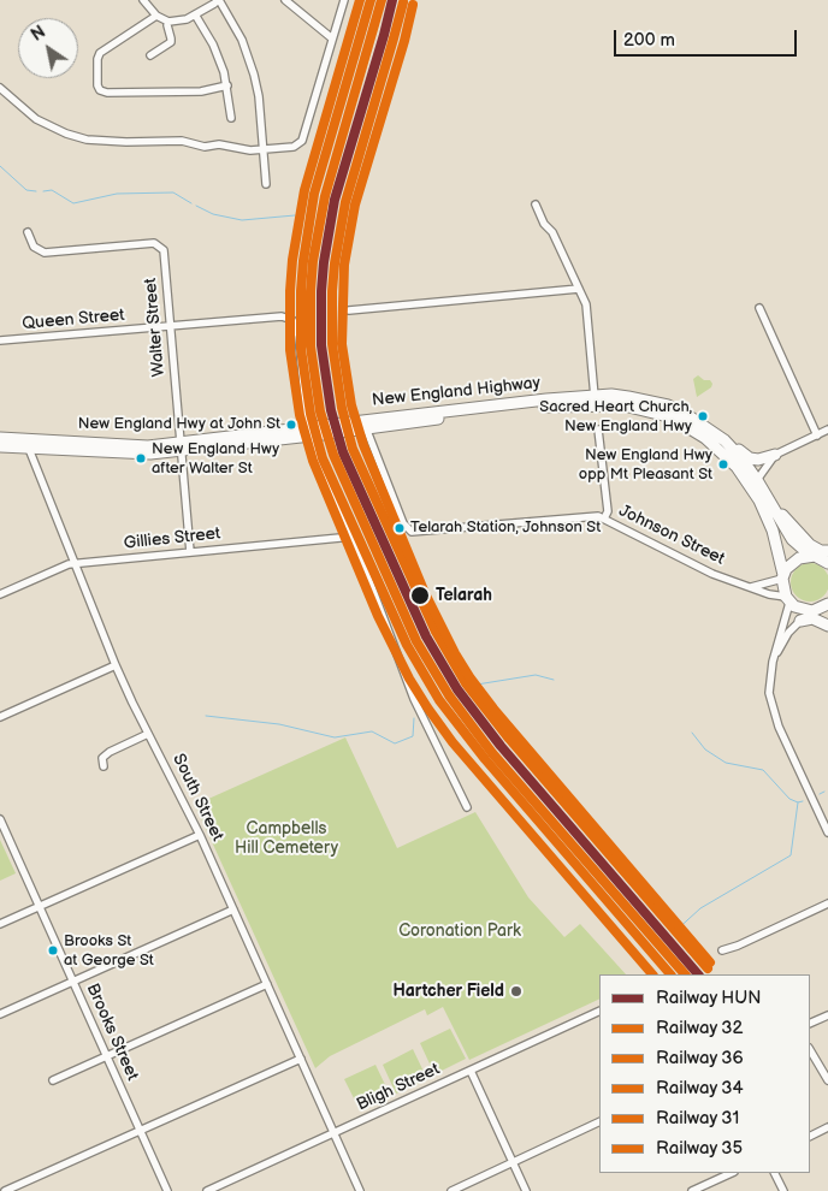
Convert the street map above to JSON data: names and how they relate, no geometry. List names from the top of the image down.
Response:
{
  "streets": {
    "highway": ["New England Highway"],
    "street": [
      "Queen Street",
      "Walter Street",
      "Johnson Street",
      "Gillies Street",
      "South Street",
      "Brooks Street",
      "Bligh Street"
    ]
  },
  "crossings": [
    ["Queen Street", "Walter Street"],
    ["Queen Street", "New England Highway"],
    ["Walter Street", "New England Highway"],
    ["Walter Street", "Gillies Street"],
    ["New England Highway", "Johnson Street"],
    ["New England Highway", "South Street"],
    ["Gillies Street", "South Street"],
    ["South Street", "Bligh Street"]
  ],
  "parks": ["Campbells Hill Cemetery", "Coronation Park"],
  "places": [
    "Sacred Heart Church, New England Hwy",
    "New England Hwy at John St",
    "New England Hwy after Walter St",
    "New England Hwy opp Mt Pleasant St",
    "Telarah Station, Johnson St",
    "Telarah",
    "Brooks St at George St",
    "Hartcher Field"
  ],
  "lines": [
    "rail line HUN",
    "rail line 32",
    "rail line 34",
    "rail line 35",
    "rail line 36",
    "rail line 31"
  ],
  "legend": [
    "Railway HUN",
    "Railway 32",
    "Railway 36",
    "Railway 34",
    "Railway 31",
    "Railway 35"
  ],
  "scale_bar": "200 m",
  "north": "top left"
}
